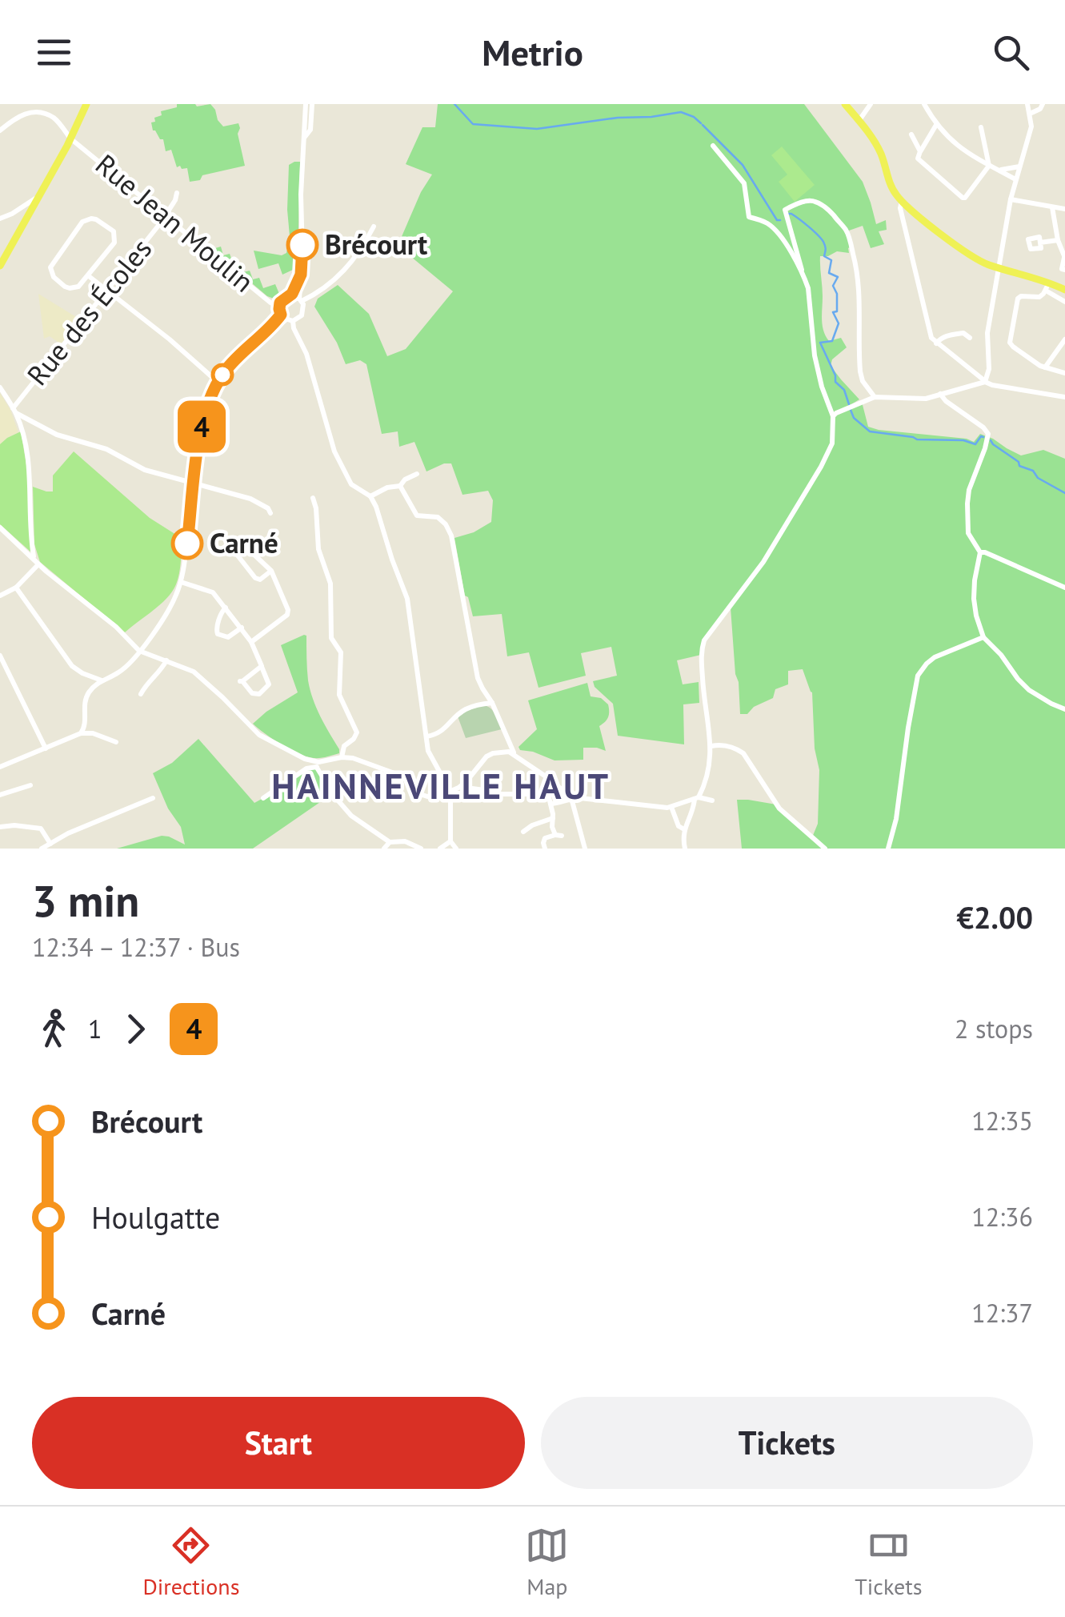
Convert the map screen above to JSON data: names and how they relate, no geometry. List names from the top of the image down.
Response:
{
  "streets": {
    "street": ["Rue Jean Moulin", "Rue des Écoles"]
  },
  "crossings": [
    ["Rue Jean Moulin", "Rue des Écoles"]
  ],
  "districts": ["HAINNEVILLE HAUT"],
  "places": ["Brécourt", "Carné"],
  "lines": ["bus line 4"],
  "page": {
    "header": "Metrio",
    "on_map": "4",
    "heading": ["3 min", "12:34 – 12:37 · Bus", "€2.00"],
    "legs": ["1", "4", "2 stops"],
    "list": [
      {
        "name": "Brécourt",
        "value": "12:35"
      },
      {
        "name": "Houlgatte",
        "value": "12:36"
      },
      {
        "name": "Carné",
        "value": "12:37"
      }
    ],
    "buttons": ["Start", "Tickets"],
    "tabs": ["Directions", "Map", "Tickets"]
  }
}
